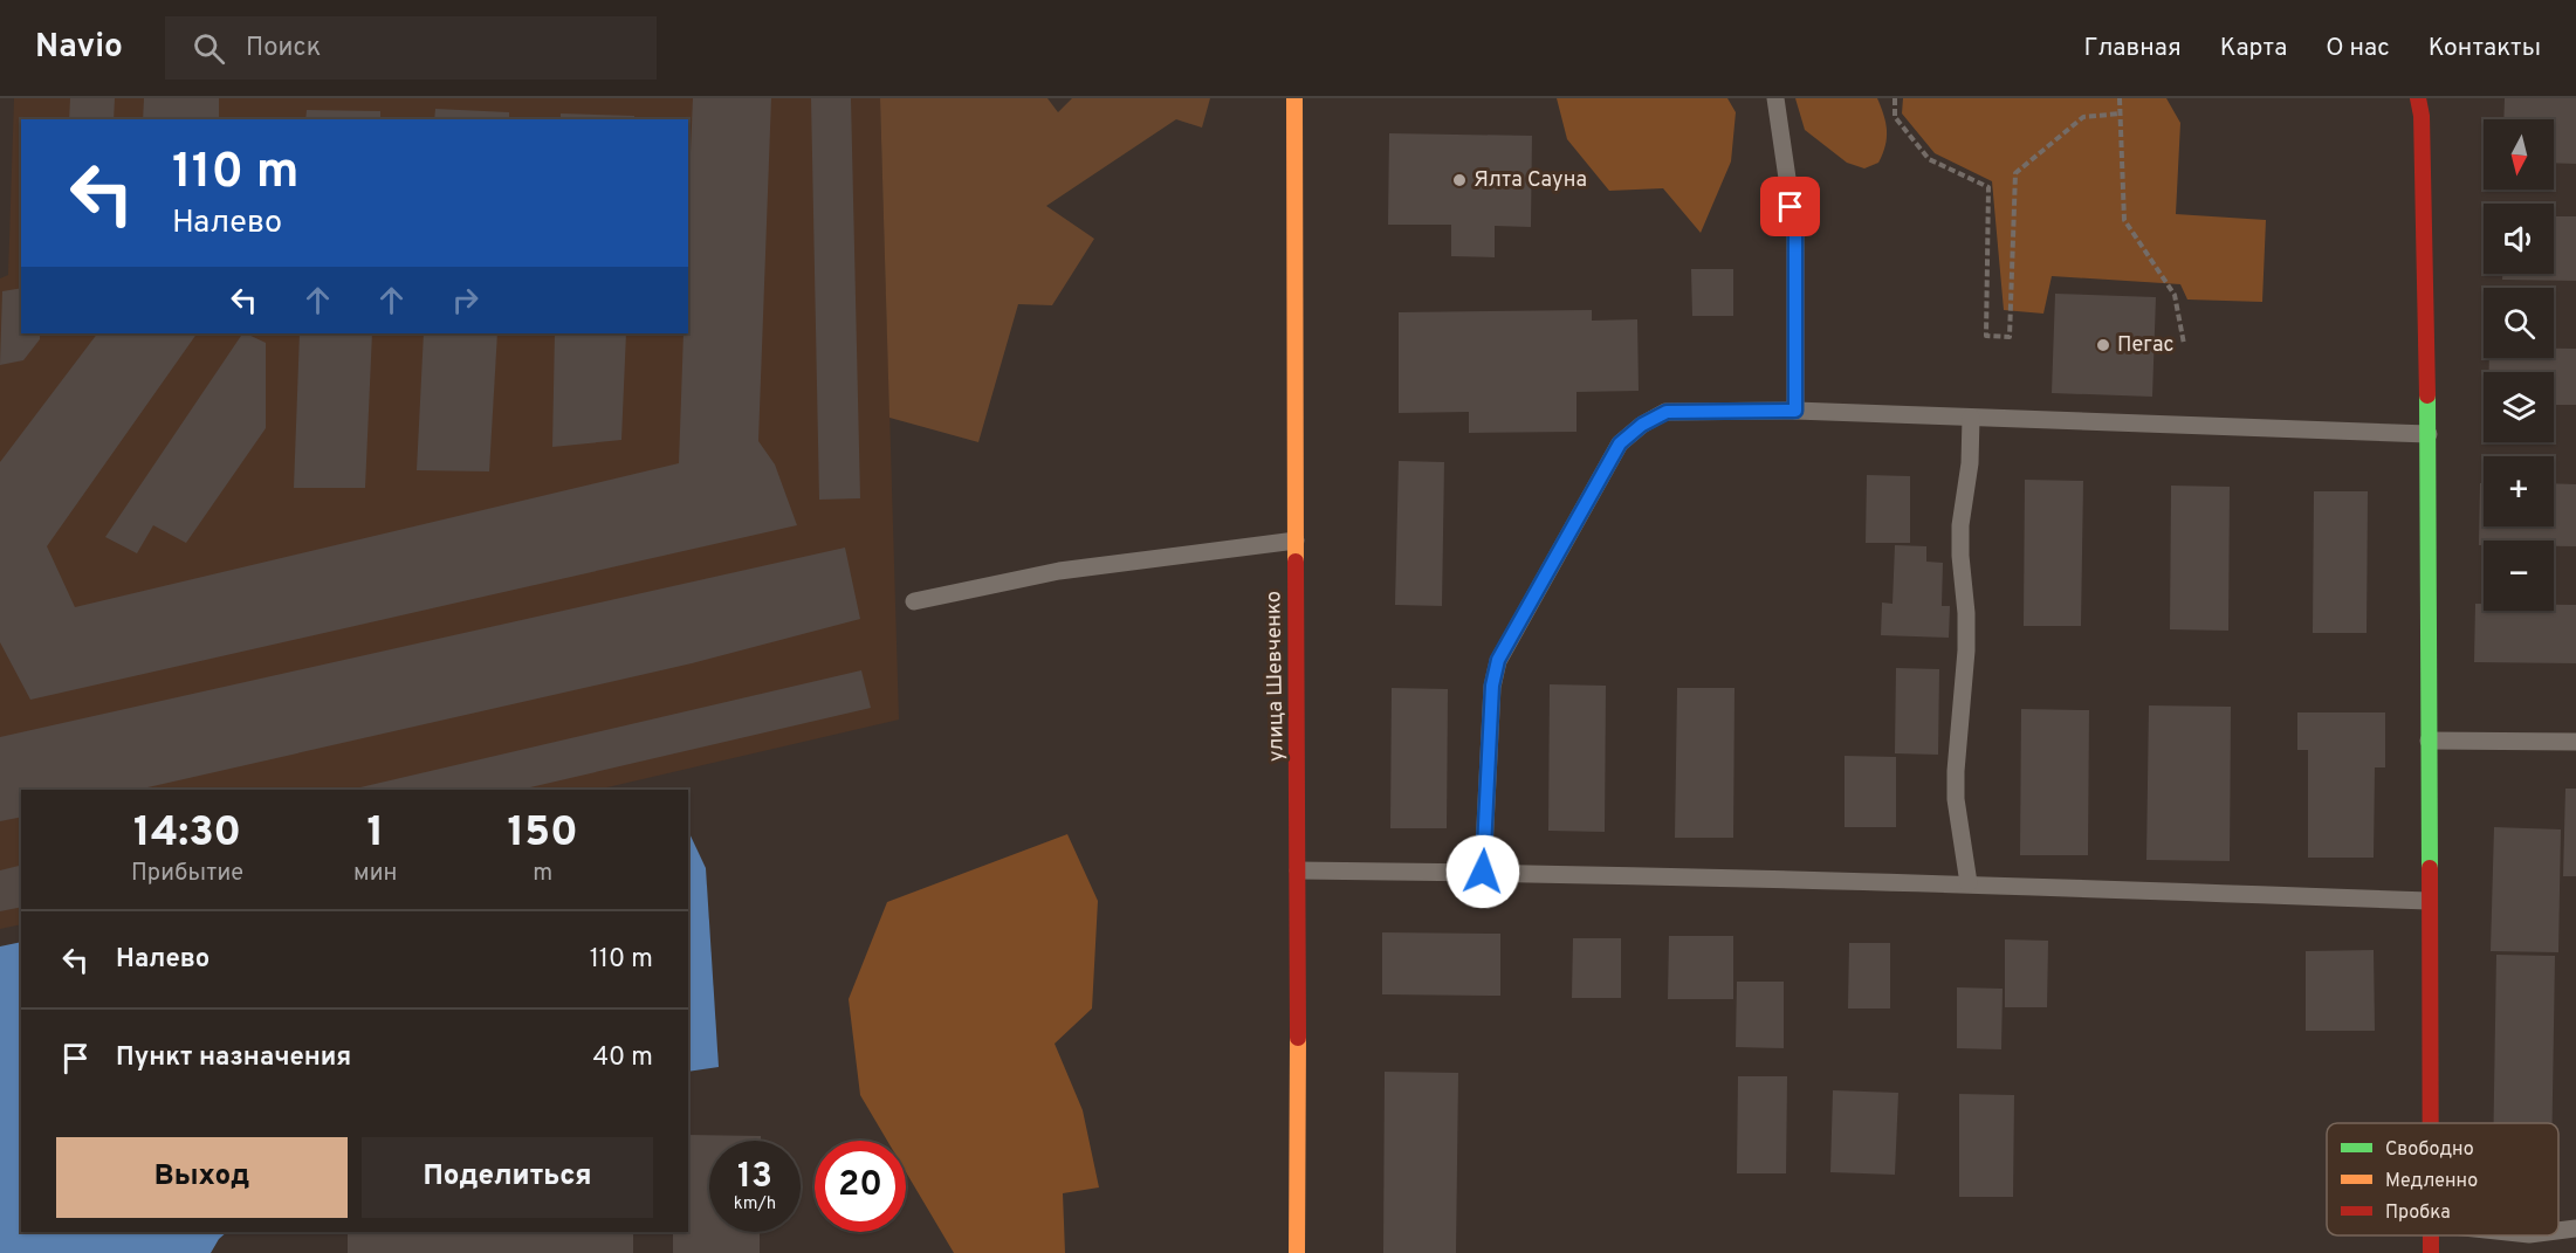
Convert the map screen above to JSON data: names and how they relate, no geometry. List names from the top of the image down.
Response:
{
  "streets": {
    "street": ["улица Шевченко"]
  },
  "places": ["Ялта Сауна", "Пегас"],
  "legend": ["Свободно", "Медленно", "Пробка"],
  "north": "bottom",
  "page": {
    "header": "Navio",
    "search": "Поиск",
    "nav": [
      "Главная",
      "Карта",
      "О нас",
      "Контакты"
    ],
    "map_buttons": ["+", "−"],
    "turn": ["110 m", "Налево"],
    "eta": [
      "14:30",
      "Прибытие",
      "1",
      "мин",
      "150",
      "m"
    ],
    "list": [
      {
        "name": "Налево",
        "value": "110 m"
      },
      {
        "name": "Пункт назначения",
        "value": "40 m"
      }
    ],
    "buttons": ["Выход", "Поделиться"],
    "speed": "13 km/h",
    "limit": "20"
  }
}
